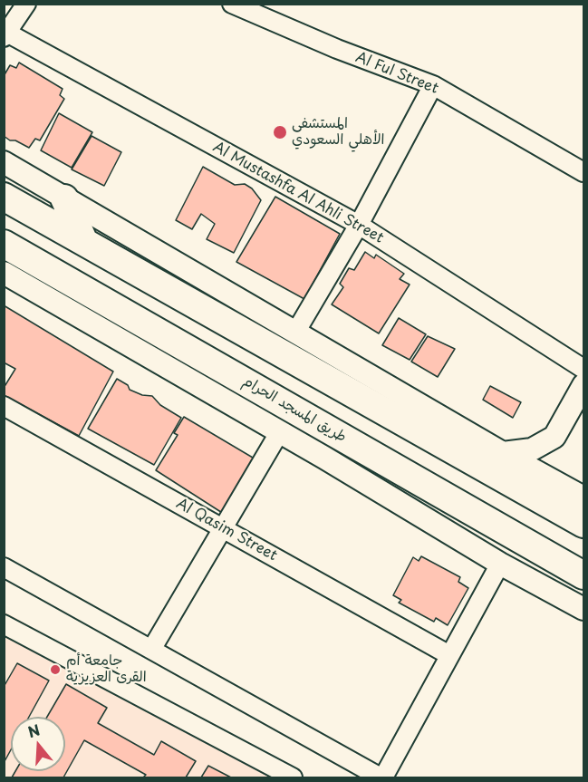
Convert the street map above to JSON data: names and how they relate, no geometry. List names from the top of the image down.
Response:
{
  "streets": {
    "main road": ["طريق المسجد الحرام"],
    "street": ["Al Ful Street", "Al Mustashfa Al Ahli Street", "Al Qasim Street"]
  },
  "places": ["المستشفى الأهلي السعودي", "جامعة أم القرى العزيزية"],
  "north": "top"
}
